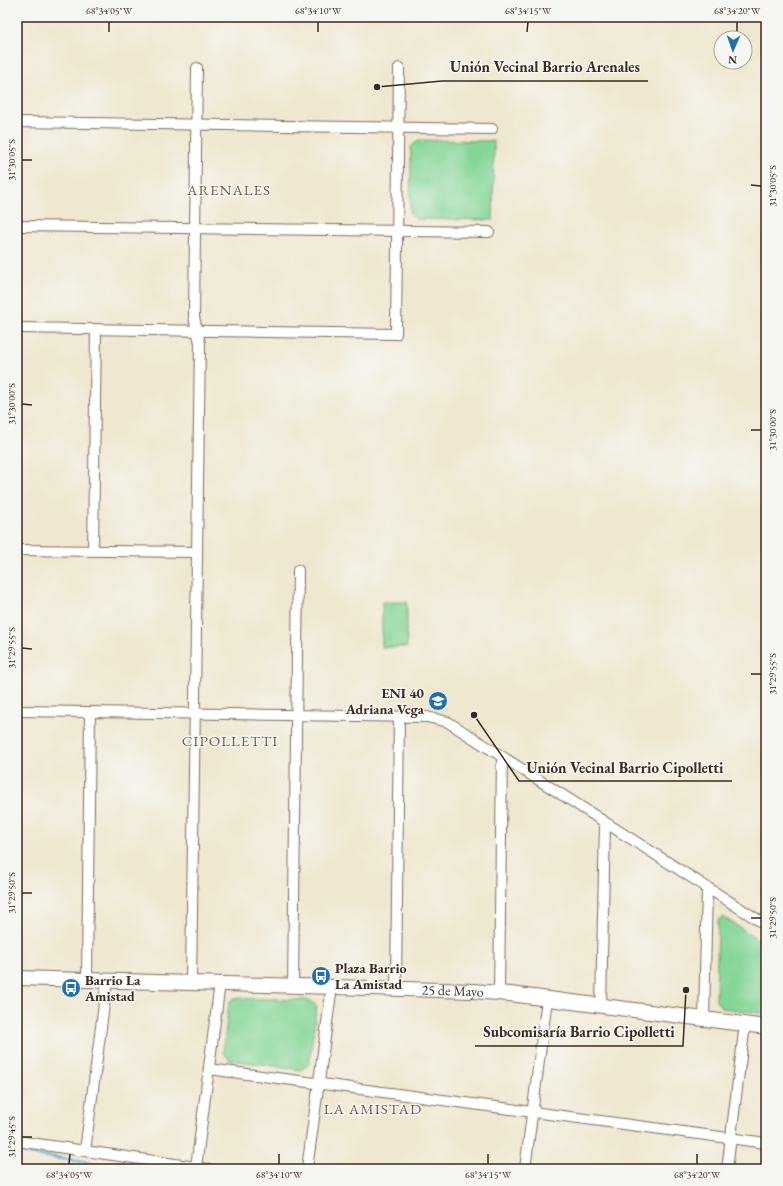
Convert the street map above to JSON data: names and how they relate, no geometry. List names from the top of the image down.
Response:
{
  "streets": {
    "street": ["25 de Mayo"]
  },
  "districts": ["ARENALES", "CIPOLLETTI", "LA AMISTAD"],
  "places": {
    "other": ["Unión Vecinal Barrio Arenales", "Unión Vecinal Barrio Cipolletti", "Subcomisaría Barrio Cipolletti"],
    "school or university": ["ENI 40 Adriana Vega"],
    "bus stop": ["Plaza Barrio La Amistad", "Barrio La Amistad"]
  },
  "north": "bottom",
  "coordinates": [
    "68°34'05\"W",
    "68°34'10\"W",
    "68°34'15\"W",
    "68°34'20\"W",
    "31°30'05\"S",
    "31°30'00\"S",
    "31°29'55\"S",
    "31°29'50\"S",
    "31°29'45\"S"
  ]
}
